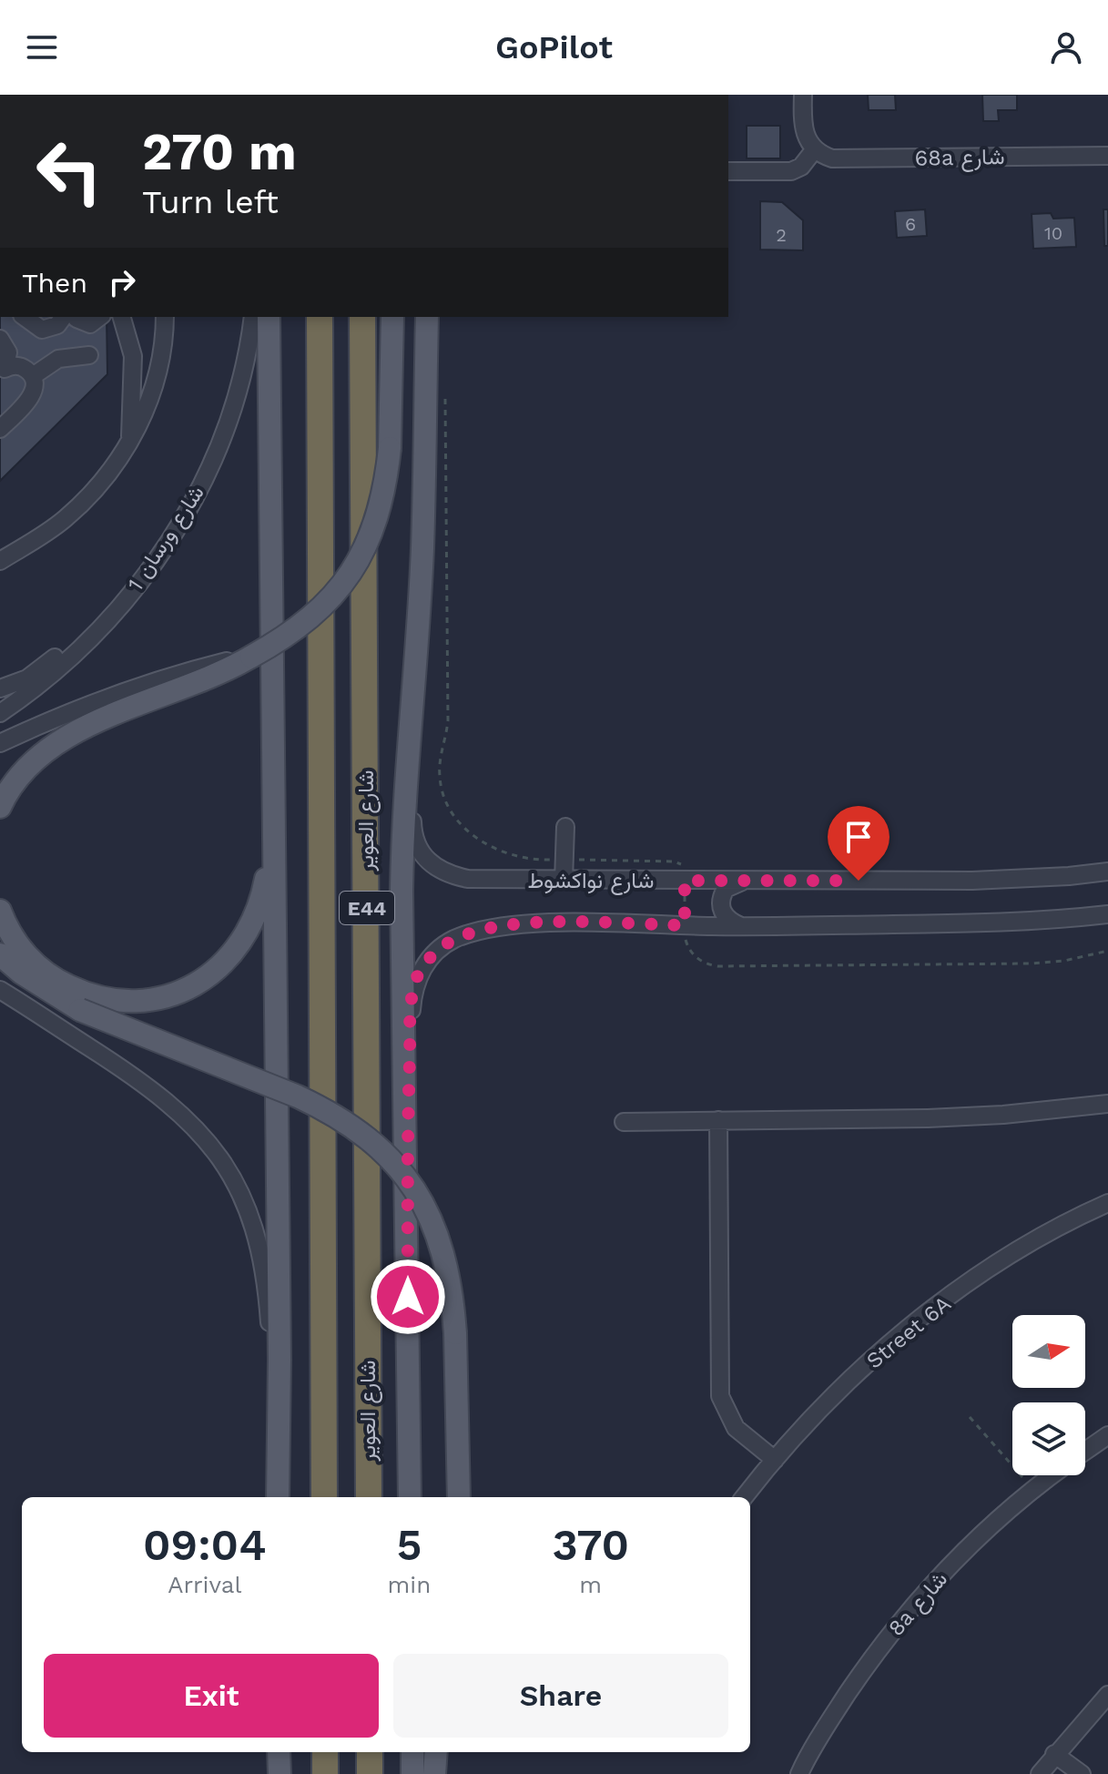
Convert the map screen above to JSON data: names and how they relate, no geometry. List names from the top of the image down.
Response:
{
  "streets": {
    "highway": ["شارع العوير", "E44"],
    "street": [
      "68a شارع",
      "شارع ورسان 1",
      "شارع نواكشوط",
      "Street 6A",
      "8a شارع"
    ]
  },
  "house_numbers": ["6", "10", "2"],
  "north": "right",
  "page": {
    "header": "GoPilot",
    "turn": ["270 m", "Turn left"],
    "then": "Then",
    "eta": [
      "09:04",
      "Arrival",
      "5",
      "min",
      "370",
      "m"
    ],
    "buttons": ["Exit", "Share"]
  }
}
